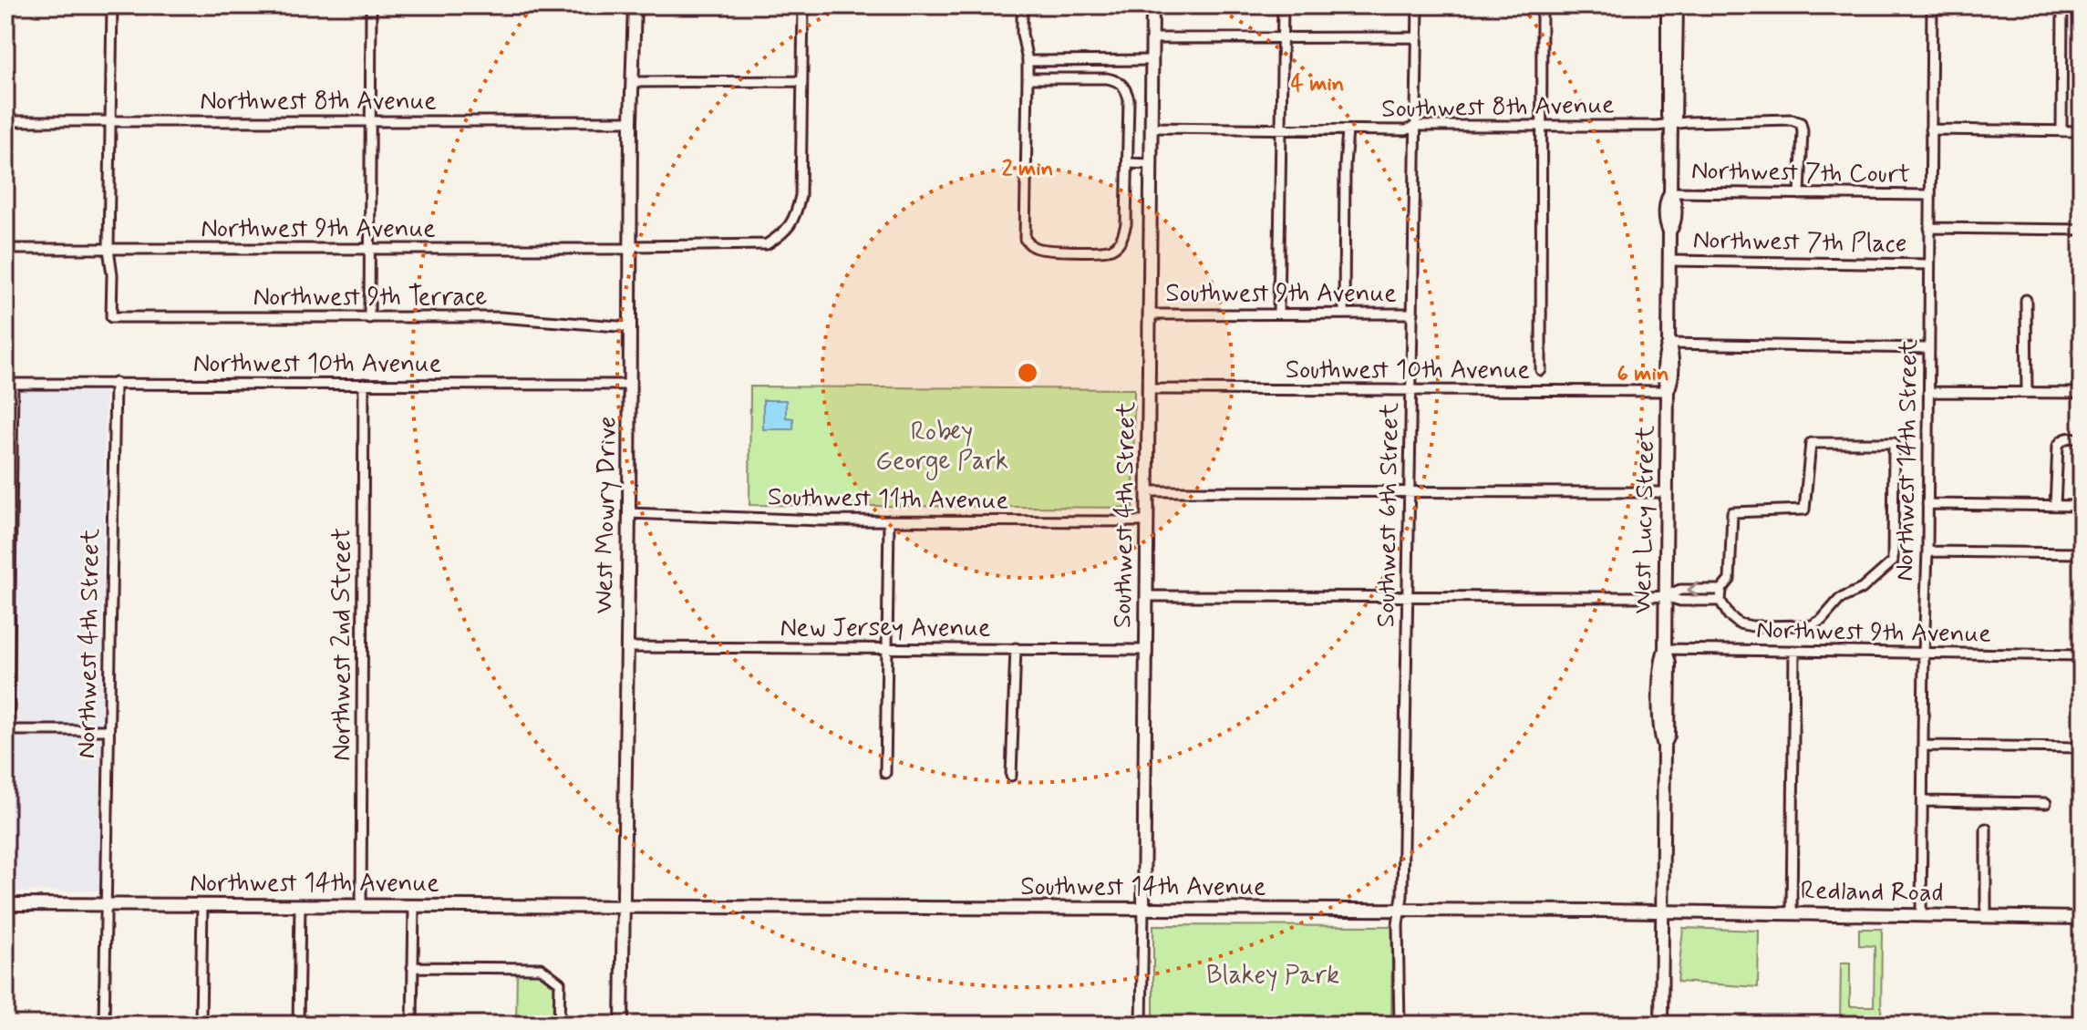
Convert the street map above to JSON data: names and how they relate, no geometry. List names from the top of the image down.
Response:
{
  "streets": {
    "street": [
      "Northwest 8th Avenue",
      "Southwest 8th Avenue",
      "Northwest 7th Court",
      "Northwest 9th Avenue",
      "Northwest 7th Place",
      "Southwest 9th Avenue",
      "Northwest 9th Terrace",
      "Northwest 10th Avenue",
      "Southwest 10th Avenue",
      "Northwest 14th Street",
      "Southwest 11th Avenue",
      "West Mowry Drive",
      "Southwest 4th Street",
      "Southwest 6th Street",
      "West Lucy Street",
      "New Jersey Avenue",
      "Northwest 4th Street",
      "Northwest 2nd Street",
      "Northwest 14th Avenue",
      "Southwest 14th Avenue",
      "Redland Road"
    ]
  },
  "crossings": [
    ["Northwest 8th Avenue", "West Mowry Drive"],
    ["Southwest 8th Avenue", "Northwest 7th Court"],
    ["Southwest 8th Avenue", "Southwest 4th Street"],
    ["Southwest 8th Avenue", "Southwest 6th Street"],
    ["Southwest 8th Avenue", "West Lucy Street"],
    ["Northwest 7th Court", "Northwest 14th Street"],
    ["Northwest 7th Court", "West Lucy Street"],
    ["Northwest 9th Avenue", "Northwest 9th Terrace"],
    ["Northwest 9th Avenue", "Northwest 14th Street"],
    ["Northwest 9th Avenue", "West Mowry Drive"],
    ["Northwest 9th Avenue", "West Lucy Street"],
    ["Northwest 7th Place", "Northwest 14th Street"],
    ["Northwest 7th Place", "West Lucy Street"],
    ["Southwest 9th Avenue", "Southwest 4th Street"],
    ["Southwest 9th Avenue", "Southwest 6th Street"],
    ["Northwest 9th Terrace", "West Mowry Drive"],
    ["Northwest 10th Avenue", "West Mowry Drive"],
    ["Northwest 10th Avenue", "Northwest 4th Street"],
    ["Northwest 10th Avenue", "Northwest 2nd Street"],
    ["Southwest 10th Avenue", "Southwest 4th Street"],
    ["Southwest 10th Avenue", "Southwest 6th Street"],
    ["Southwest 10th Avenue", "West Lucy Street"],
    ["Northwest 14th Street", "Redland Road"],
    ["Southwest 11th Avenue", "West Mowry Drive"],
    ["Southwest 11th Avenue", "Southwest 4th Street"],
    ["West Mowry Drive", "New Jersey Avenue"],
    ["West Mowry Drive", "Northwest 14th Avenue"],
    ["West Mowry Drive", "Southwest 14th Avenue"],
    ["Southwest 4th Street", "New Jersey Avenue"],
    ["Southwest 4th Street", "Southwest 14th Avenue"],
    ["Southwest 6th Street", "Southwest 14th Avenue"],
    ["West Lucy Street", "Southwest 14th Avenue"],
    ["West Lucy Street", "Redland Road"],
    ["Northwest 4th Street", "Northwest 14th Avenue"],
    ["Northwest 2nd Street", "Northwest 14th Avenue"],
    ["Northwest 14th Avenue", "Southwest 14th Avenue"],
    ["Southwest 14th Avenue", "Redland Road"]
  ],
  "parks": ["Robey George Park", "Blakey Park"],
  "rings": ["4 min", "2 min", "6 min"]
}
